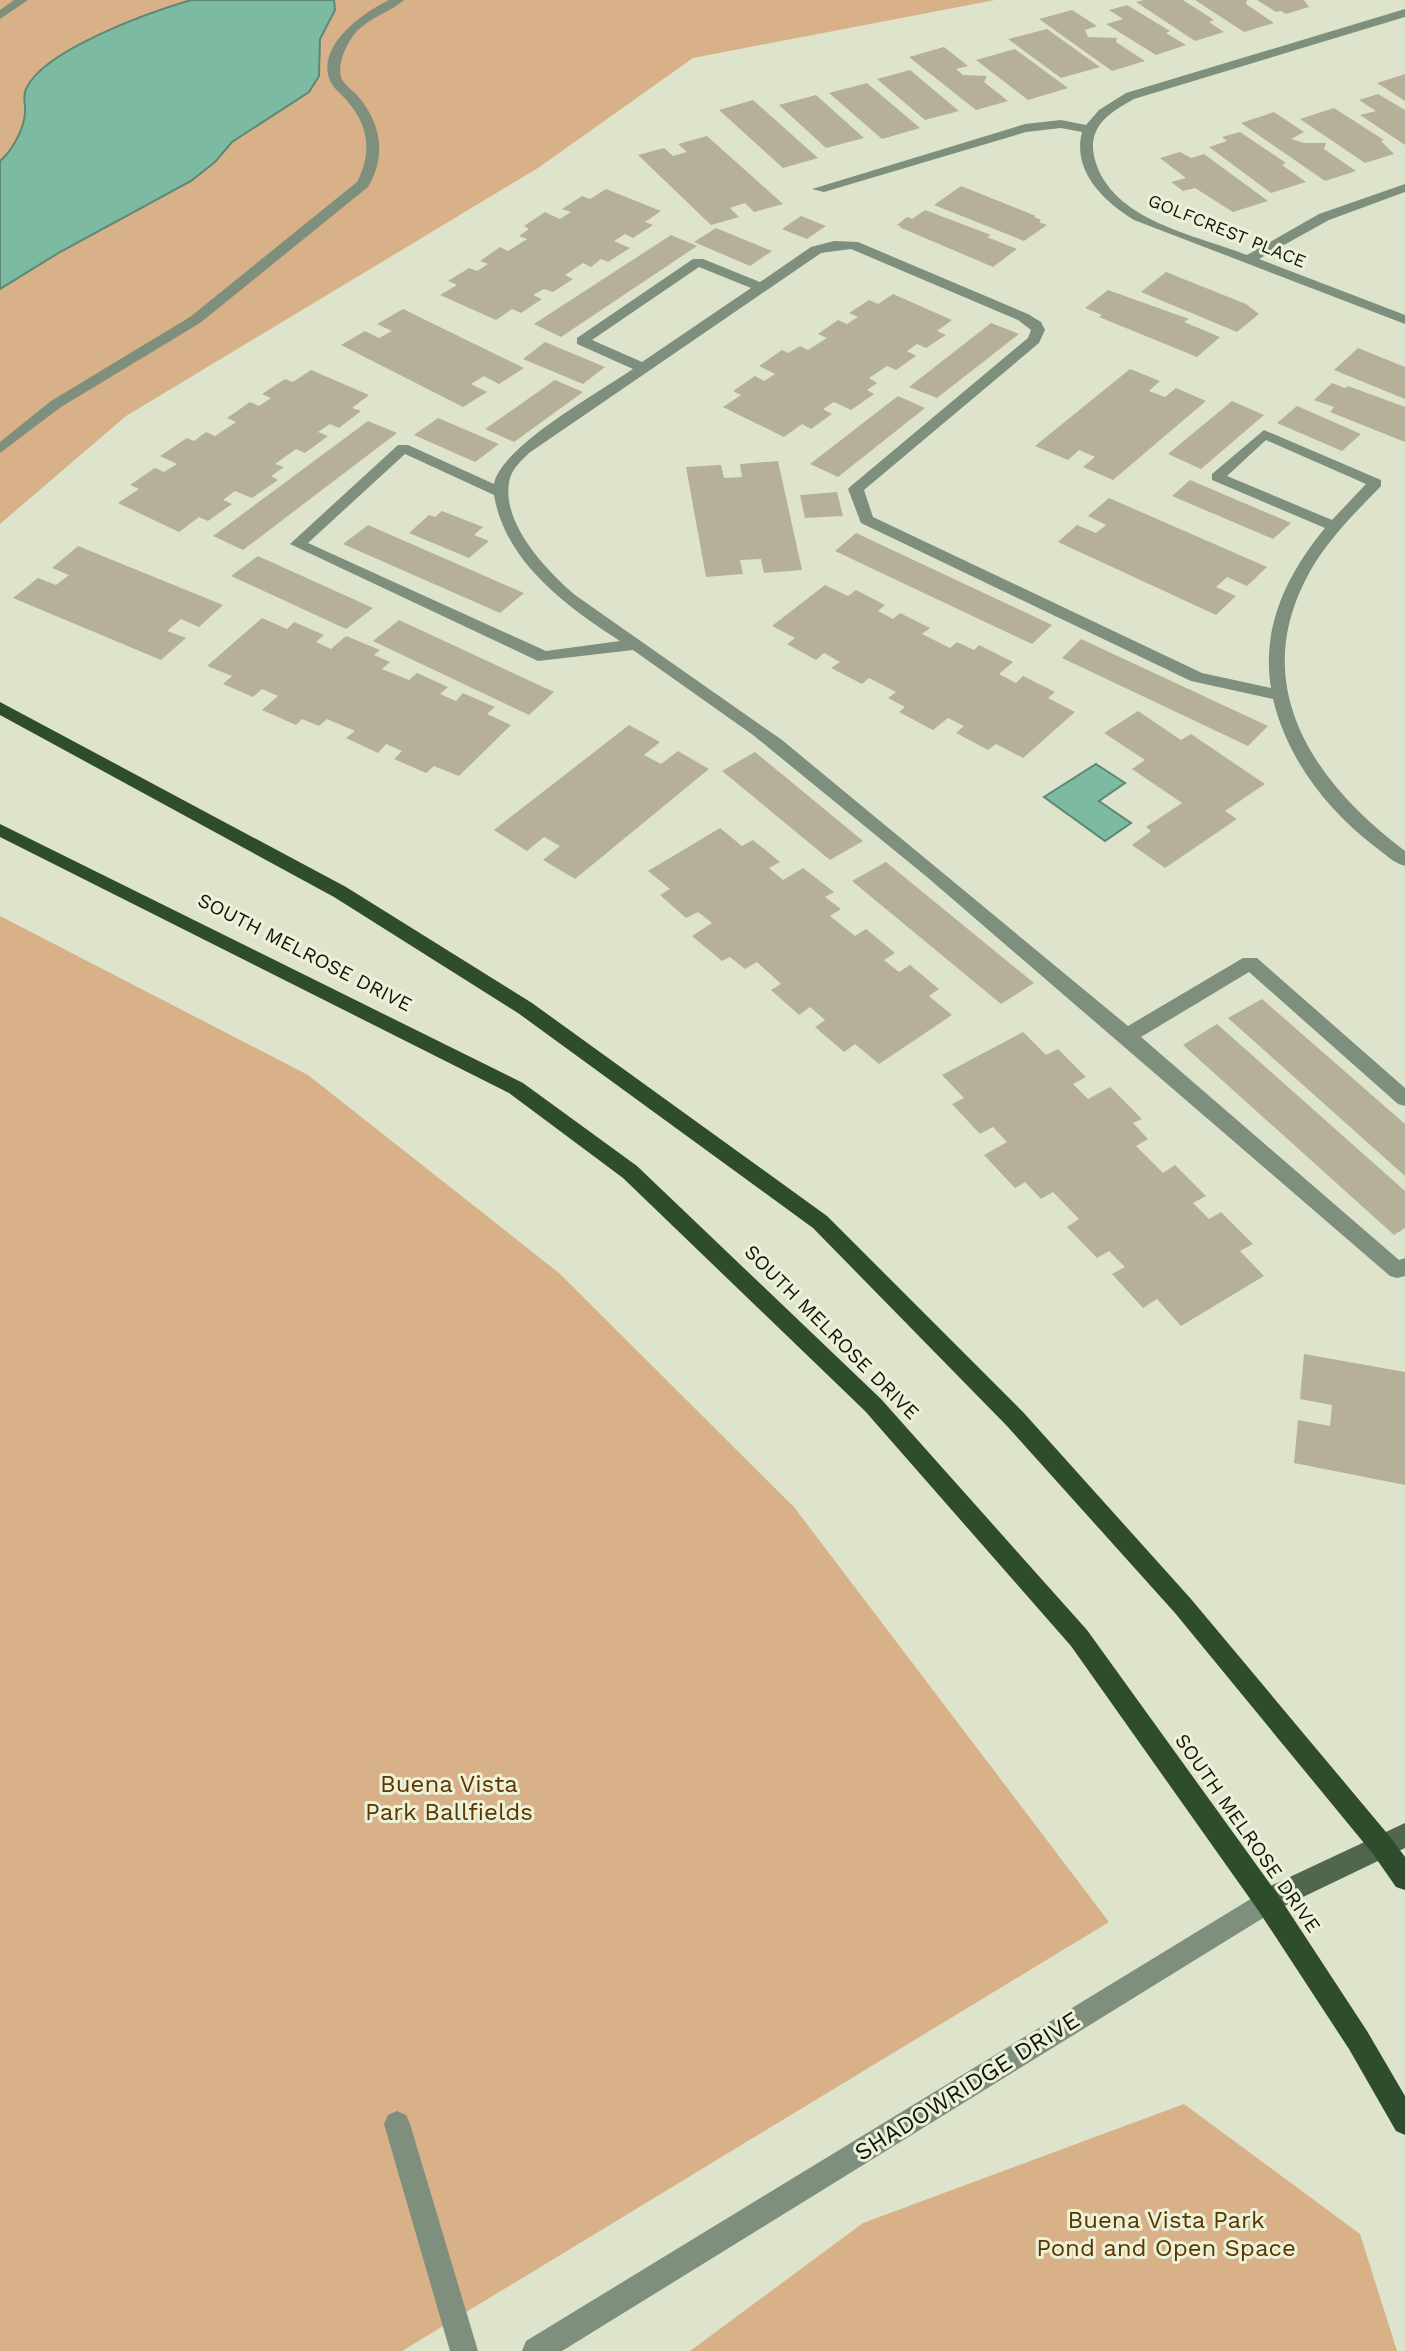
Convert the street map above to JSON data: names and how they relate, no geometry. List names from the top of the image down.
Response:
{
  "streets": {
    "main road": ["SOUTH MELROSE DRIVE", "SHADOWRIDGE DRIVE"],
    "street": ["GOLFCREST PLACE"]
  },
  "crossings": [
    ["SOUTH MELROSE DRIVE", "SHADOWRIDGE DRIVE"]
  ],
  "parks": ["Buena Vista Park Ballfields", "Buena Vista Park Pond and Open Space"]
}
